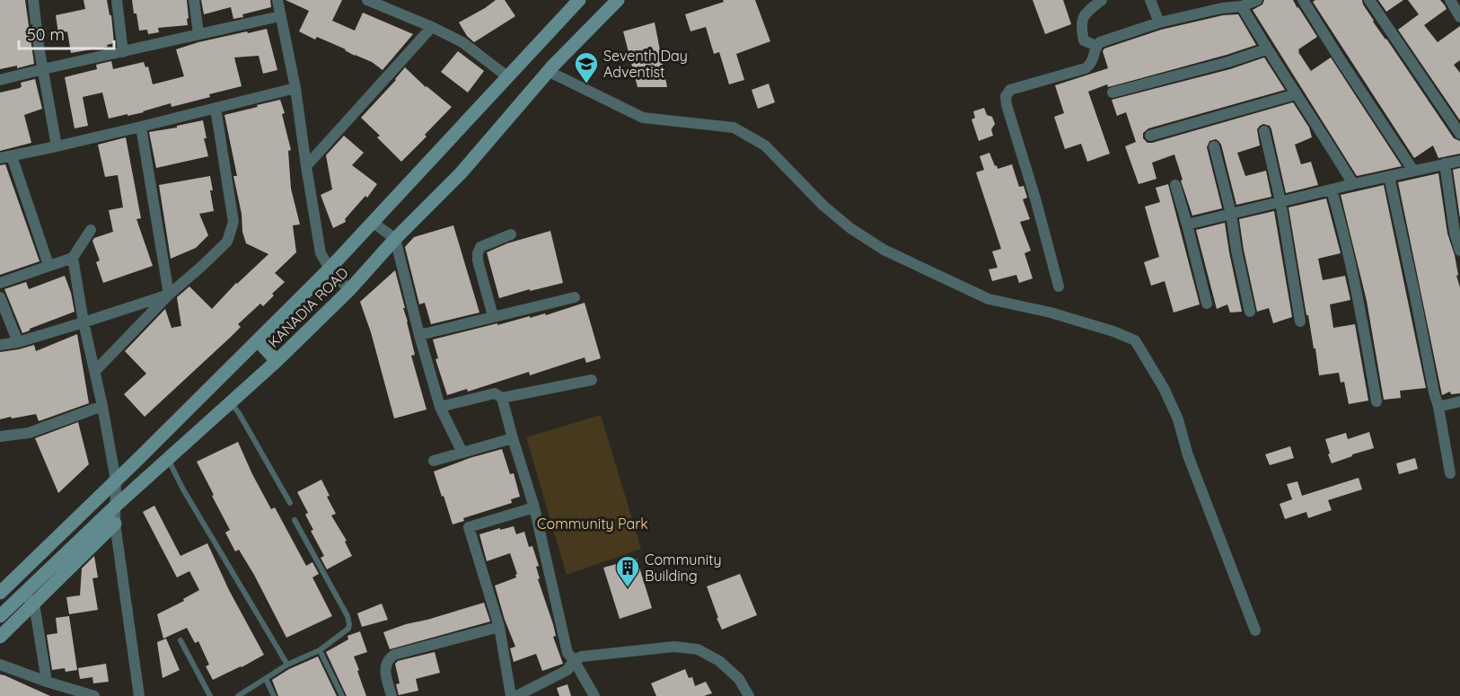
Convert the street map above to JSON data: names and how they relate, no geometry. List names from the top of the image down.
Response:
{
  "streets": {
    "main road": ["KANADIA ROAD"]
  },
  "parks": ["Community Park"],
  "places": {
    "school or university": ["Seventh Day Adventist"],
    "building": ["Community Building"]
  },
  "scale_bar": "50 m"
}
